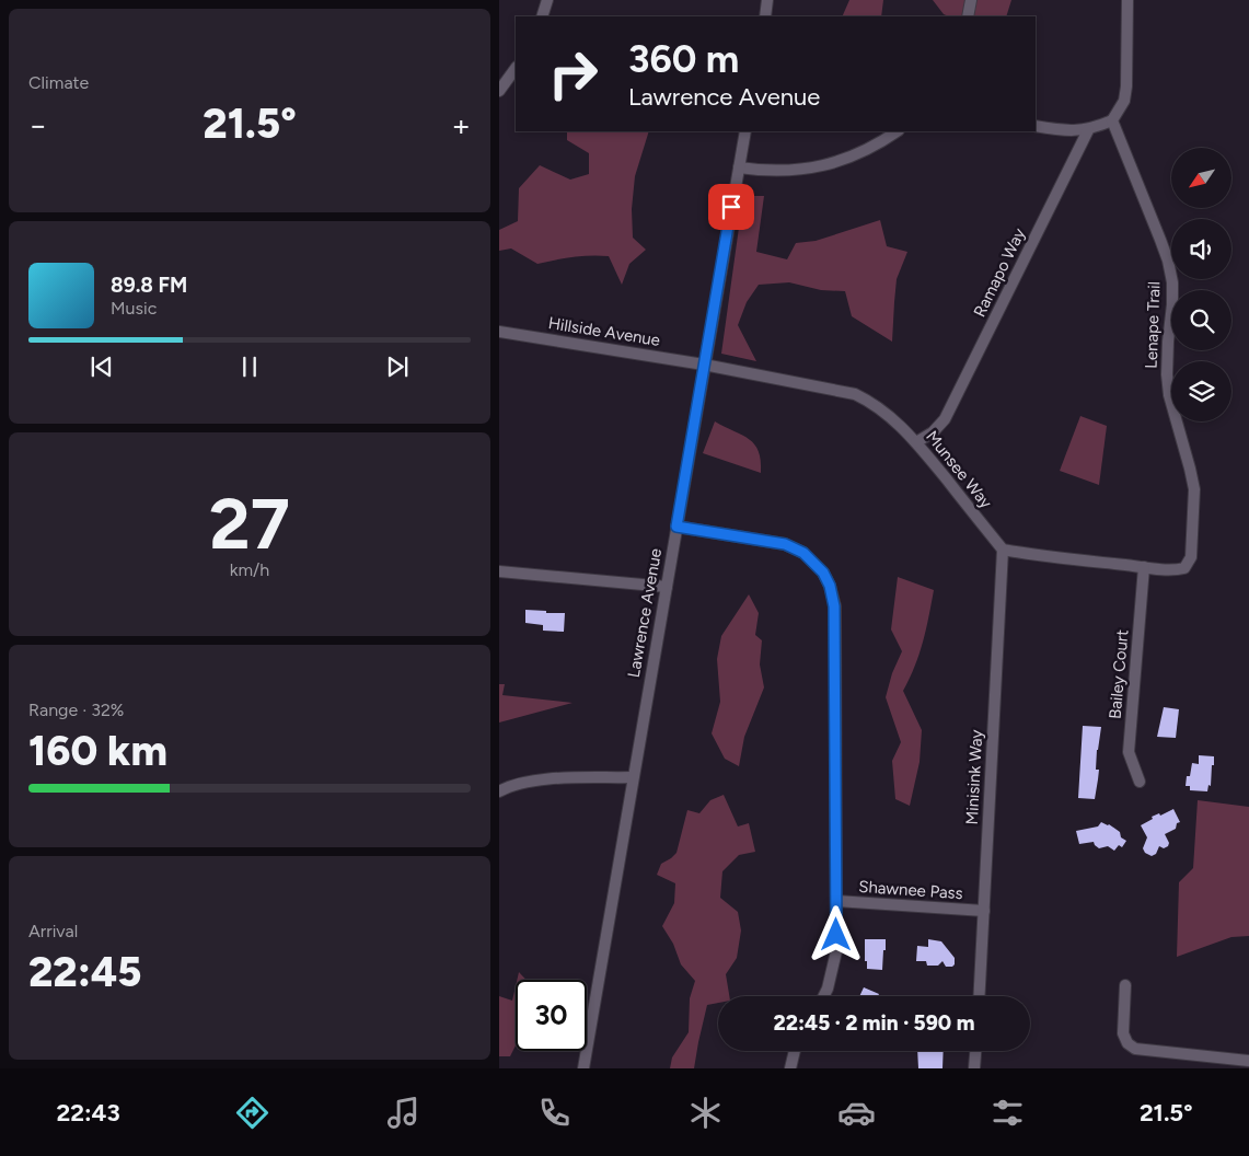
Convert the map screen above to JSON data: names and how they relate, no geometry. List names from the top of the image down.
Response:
{
  "streets": {
    "street": [
      "Ramapo Way",
      "Lenape Trail",
      "Hillside Avenue",
      "Munsee Way",
      "Lawrence Avenue",
      "Bailey Court",
      "Minisink Way",
      "Shawnee Pass"
    ]
  },
  "crossings": [
    ["Ramapo Way", "Munsee Way"],
    ["Lenape Trail", "Bailey Court"],
    ["Hillside Avenue", "Munsee Way"],
    ["Hillside Avenue", "Lawrence Avenue"],
    ["Munsee Way", "Lawrence Avenue"],
    ["Munsee Way", "Minisink Way"],
    ["Minisink Way", "Shawnee Pass"]
  ],
  "north": "bottom left",
  "page": {
    "tile": [
      "Climate",
      ["27", "km/h"],
      ["Range · 32%", "160 km"],
      ["Arrival", "22:45"]
    ],
    "turn": ["360 m", "Lawrence Avenue"],
    "heat": ["−", "21.5°", "+"],
    "song": ["89.8 FM", "Music"],
    "limit": "30",
    "trip": "22:45 · 2 min · 590 m",
    "tabs": ["22:43", "21.5°"]
  }
}
